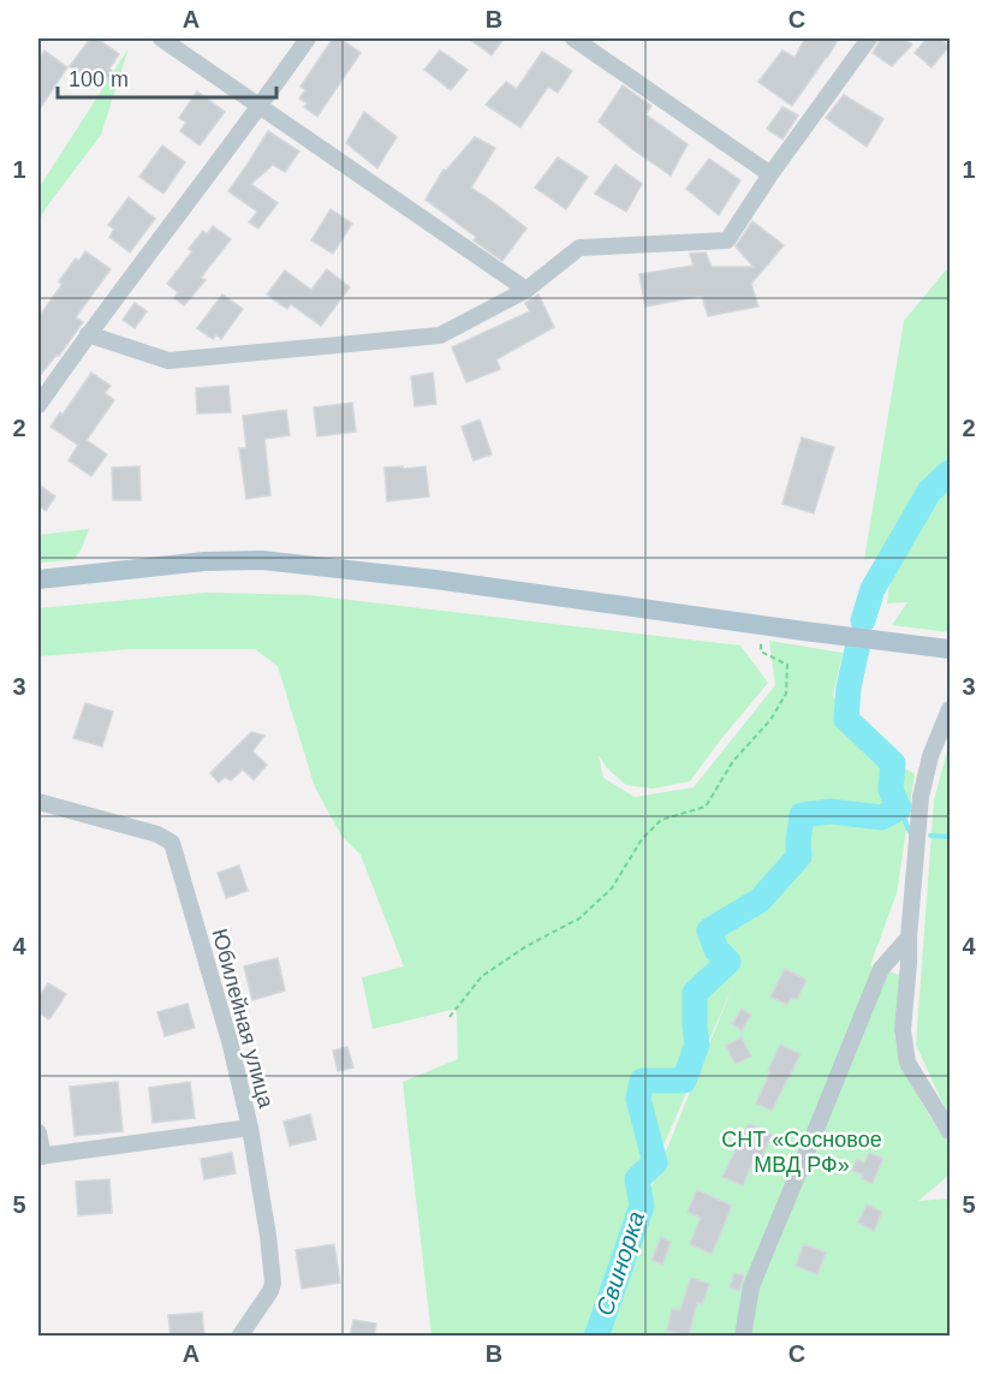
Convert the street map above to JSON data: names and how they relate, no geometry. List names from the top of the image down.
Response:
{
  "streets": {
    "street": ["Юбилейная улица"]
  },
  "water": ["Свинорка"],
  "parks": ["СНТ «Сосновое МВД РФ»"],
  "scale_bar": "100 m",
  "grid": {
    "columns": ["A", "B", "C"],
    "rows": [
      "1",
      "2",
      "3",
      "4",
      "5"
    ]
  }
}
